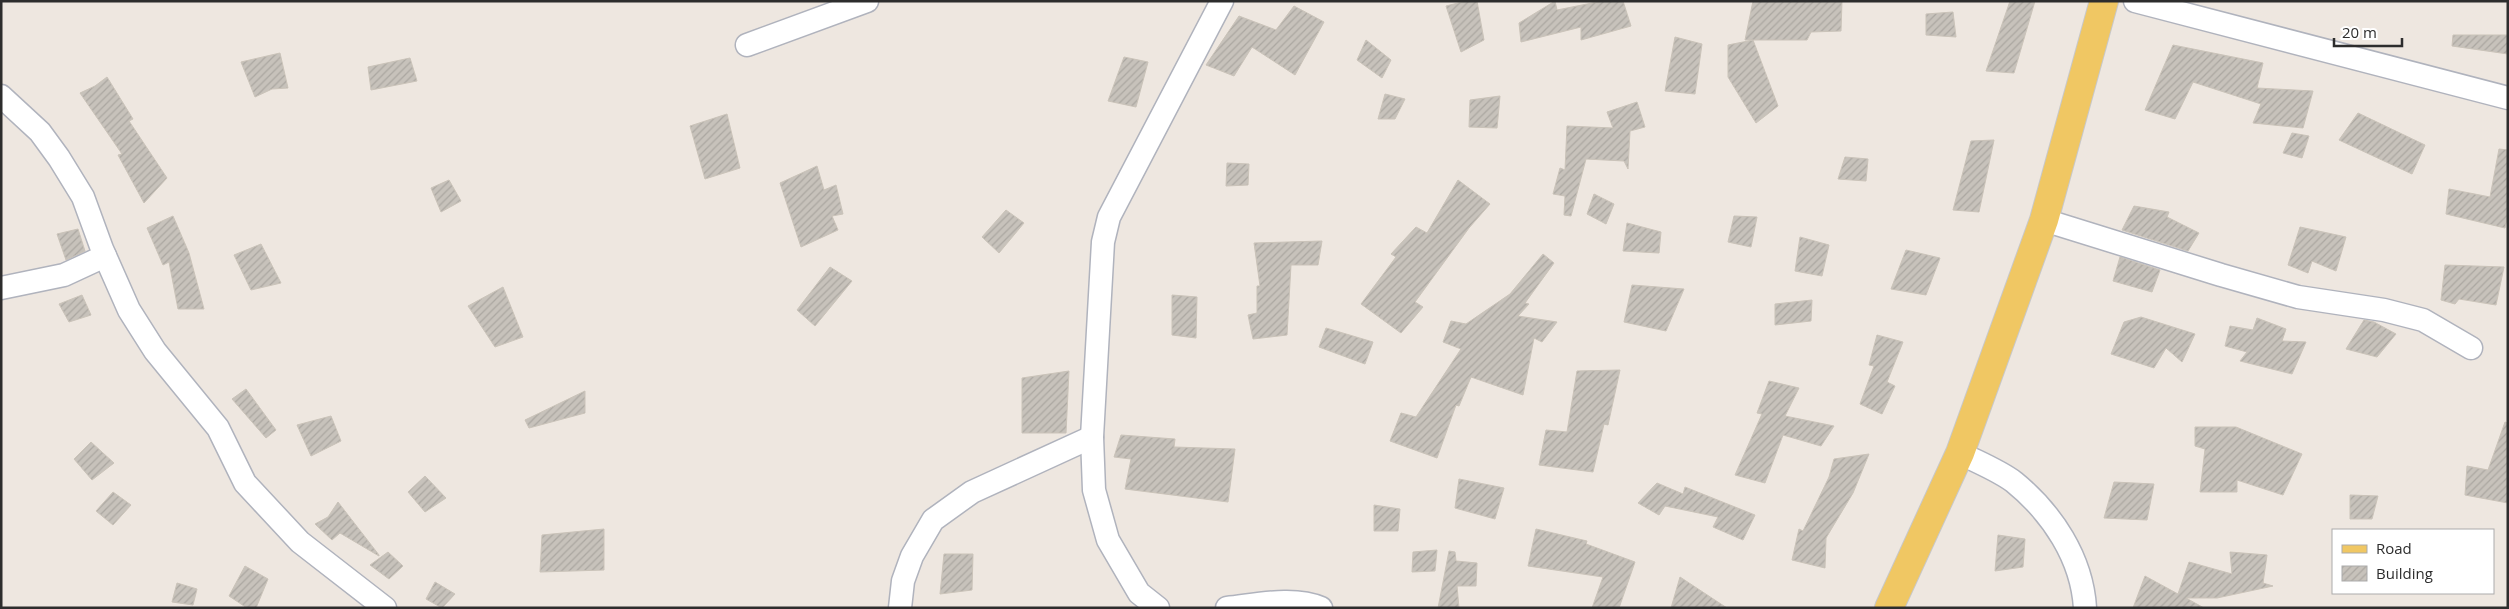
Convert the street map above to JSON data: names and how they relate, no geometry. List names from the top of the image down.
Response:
{
  "legend": ["Road", "Building"],
  "scale_bar": "20 m"
}
